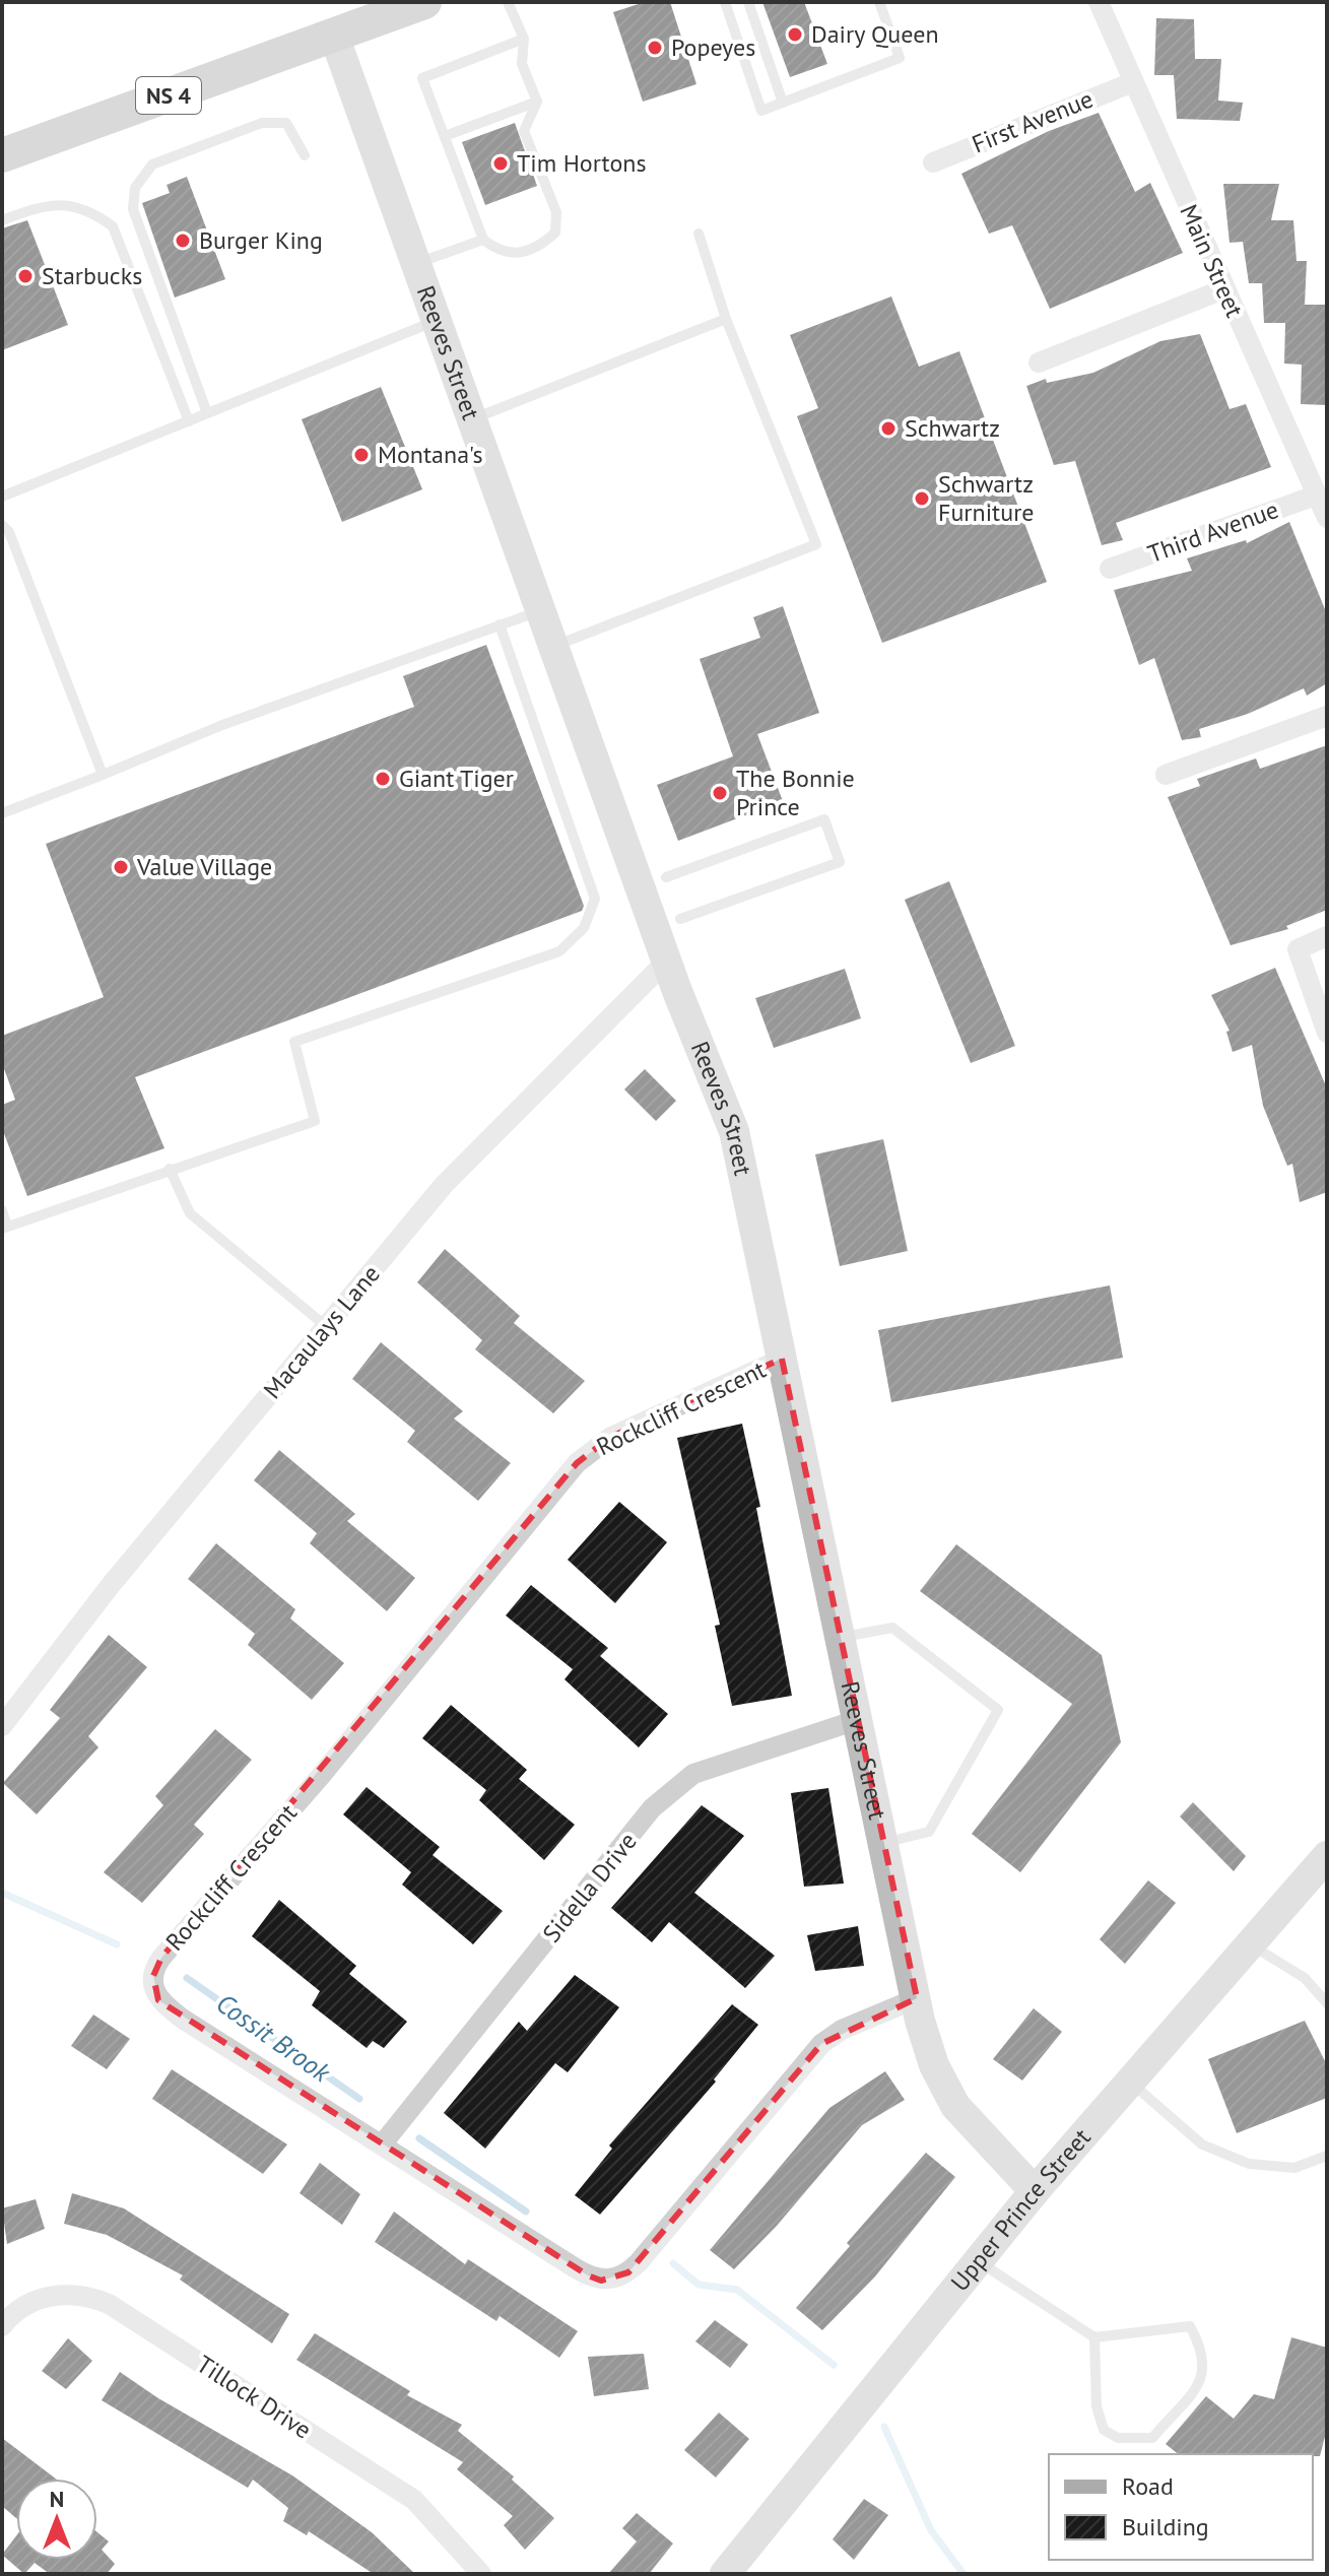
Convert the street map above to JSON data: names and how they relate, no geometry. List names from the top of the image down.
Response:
{
  "streets": {
    "main road": ["NS 4"],
    "street": [
      "First Avenue",
      "Main Street",
      "Reeves Street",
      "Third Avenue",
      "Macaulays Lane",
      "Rockcliff Crescent",
      "Sidella Drive",
      "Upper Prince Street",
      "Tillock Drive"
    ]
  },
  "crossings": [
    ["NS 4", "Reeves Street"],
    ["First Avenue", "Main Street"],
    ["Main Street", "Third Avenue"],
    ["Reeves Street", "Macaulays Lane"],
    ["Reeves Street", "Rockcliff Crescent"],
    ["Reeves Street", "Sidella Drive"],
    ["Reeves Street", "Upper Prince Street"],
    ["Rockcliff Crescent", "Sidella Drive"]
  ],
  "water": ["Cossit Brook"],
  "places": [
    "Dairy Queen",
    "Popeyes",
    "Tim Hortons",
    "Burger King",
    "Starbucks",
    "Schwartz",
    "Montana's",
    "Schwartz Furniture",
    "Giant Tiger",
    "The Bonnie Prince",
    "Value Village"
  ],
  "legend": ["Road", "Building"],
  "north": "top"
}
